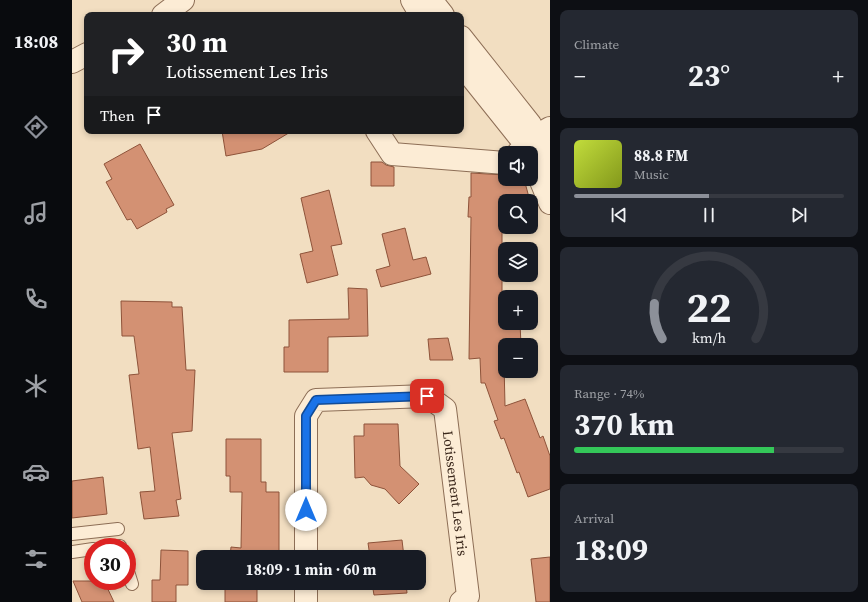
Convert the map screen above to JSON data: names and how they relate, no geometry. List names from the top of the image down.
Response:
{
  "streets": {
    "street": ["Lotissement Les Iris"]
  },
  "page": {
    "tabs": "18:08",
    "tile": [
      "Climate",
      ["Range · 74%", "370 km"],
      ["Arrival", "18:09"]
    ],
    "turn": ["30 m", "Lotissement Les Iris"],
    "heat": ["−", "23°", "+"],
    "then": "Then",
    "song": ["88.8 FM", "Music"],
    "map_buttons": ["+", "−"],
    "limit": "30",
    "trip": "18:09 · 1 min · 60 m",
    "gauge": ["22", "km/h"]
  }
}
